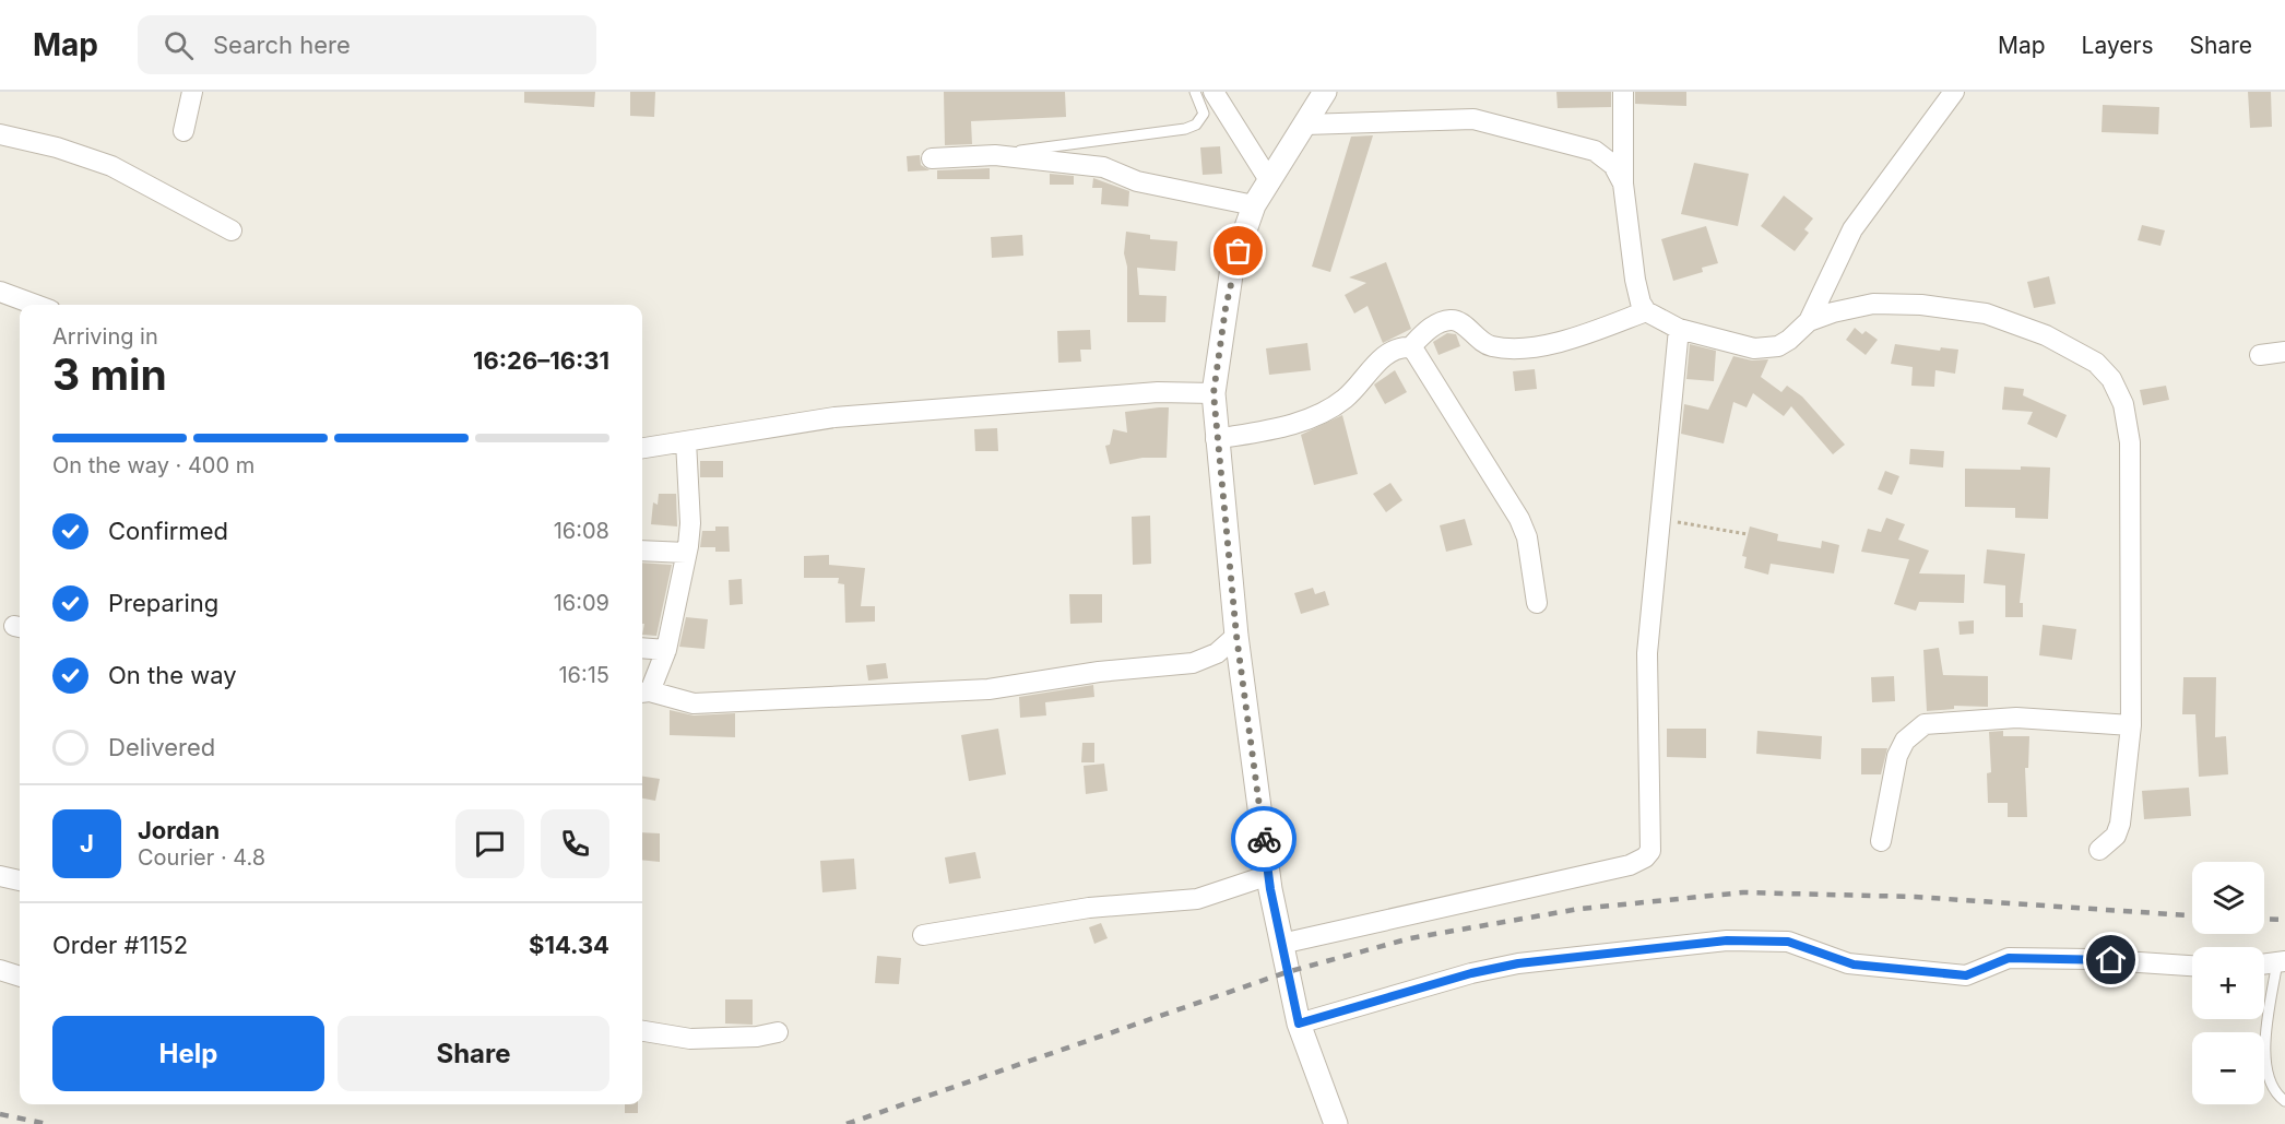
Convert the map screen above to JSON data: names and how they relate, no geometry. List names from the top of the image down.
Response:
{
  "page": {
    "header": "Map",
    "search": "Search here",
    "nav": ["Map", "Layers", "Share"],
    "heading": ["3 min", "Arriving in", "16:26–16:31"],
    "panel": [
      "Jordan",
      "Courier · 4.8",
      "Order #1152",
      "$14.34"
    ],
    "bar": "On the way · 400 m",
    "list": [
      ["Confirmed", "16:08"],
      ["Preparing", "16:09"],
      ["On the way", "16:15"],
      "Delivered"
    ],
    "round": "J",
    "map_buttons": ["+", "−"],
    "buttons": ["Help", "Share"]
  }
}
